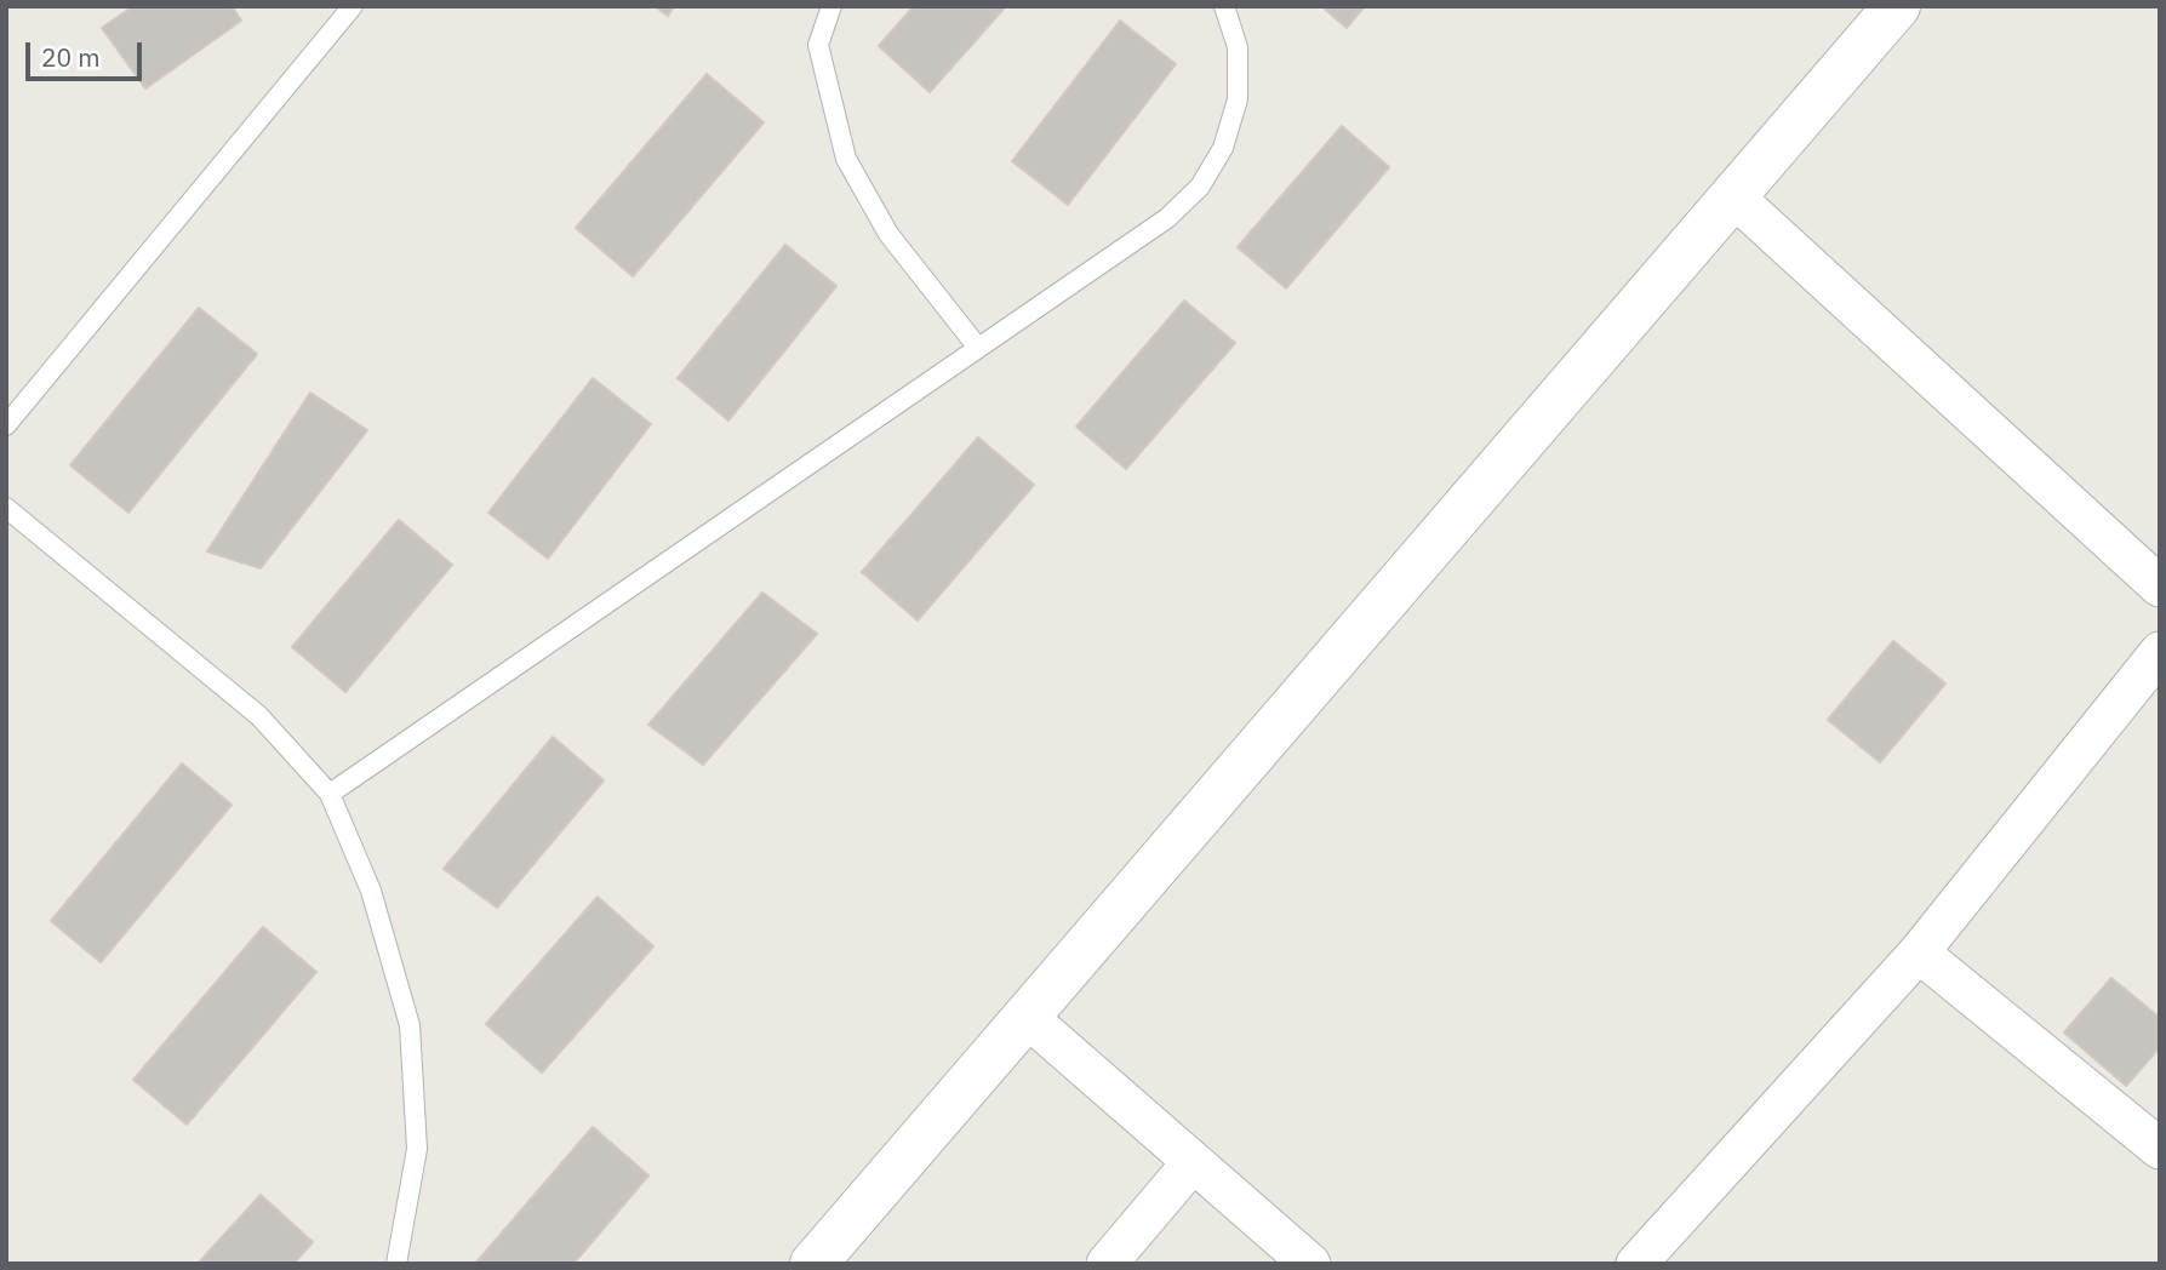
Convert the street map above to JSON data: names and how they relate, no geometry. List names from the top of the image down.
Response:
{
  "scale_bar": "20 m"
}
